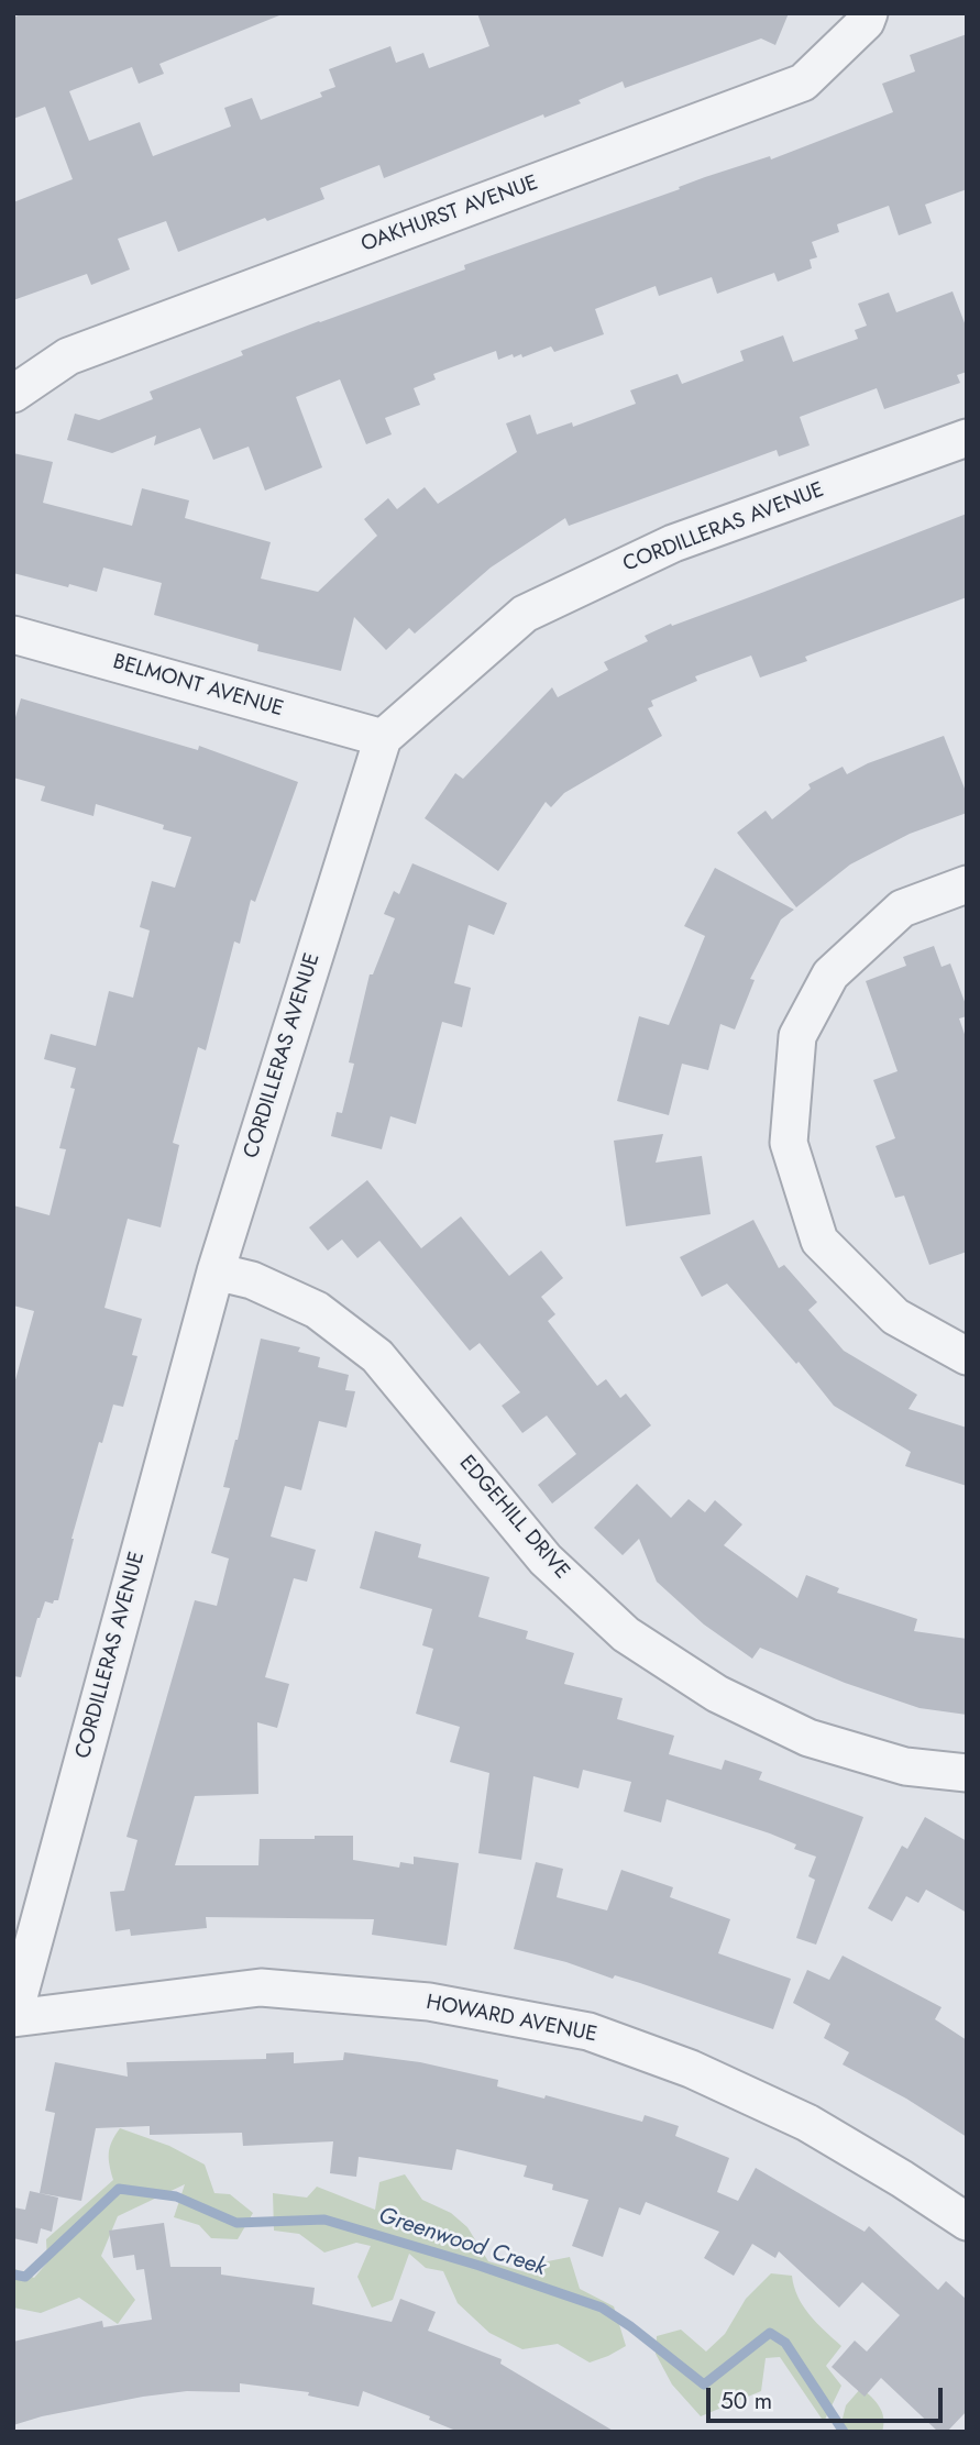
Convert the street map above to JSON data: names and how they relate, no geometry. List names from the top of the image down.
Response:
{
  "streets": {
    "street": [
      "OAKHURST AVENUE",
      "CORDILLERAS AVENUE",
      "BELMONT AVENUE",
      "EDGEHILL DRIVE",
      "HOWARD AVENUE"
    ]
  },
  "crossings": [
    ["CORDILLERAS AVENUE", "BELMONT AVENUE"],
    ["CORDILLERAS AVENUE", "EDGEHILL DRIVE"],
    ["CORDILLERAS AVENUE", "HOWARD AVENUE"]
  ],
  "water": ["Greenwood Creek"],
  "scale_bar": "50 m"
}
